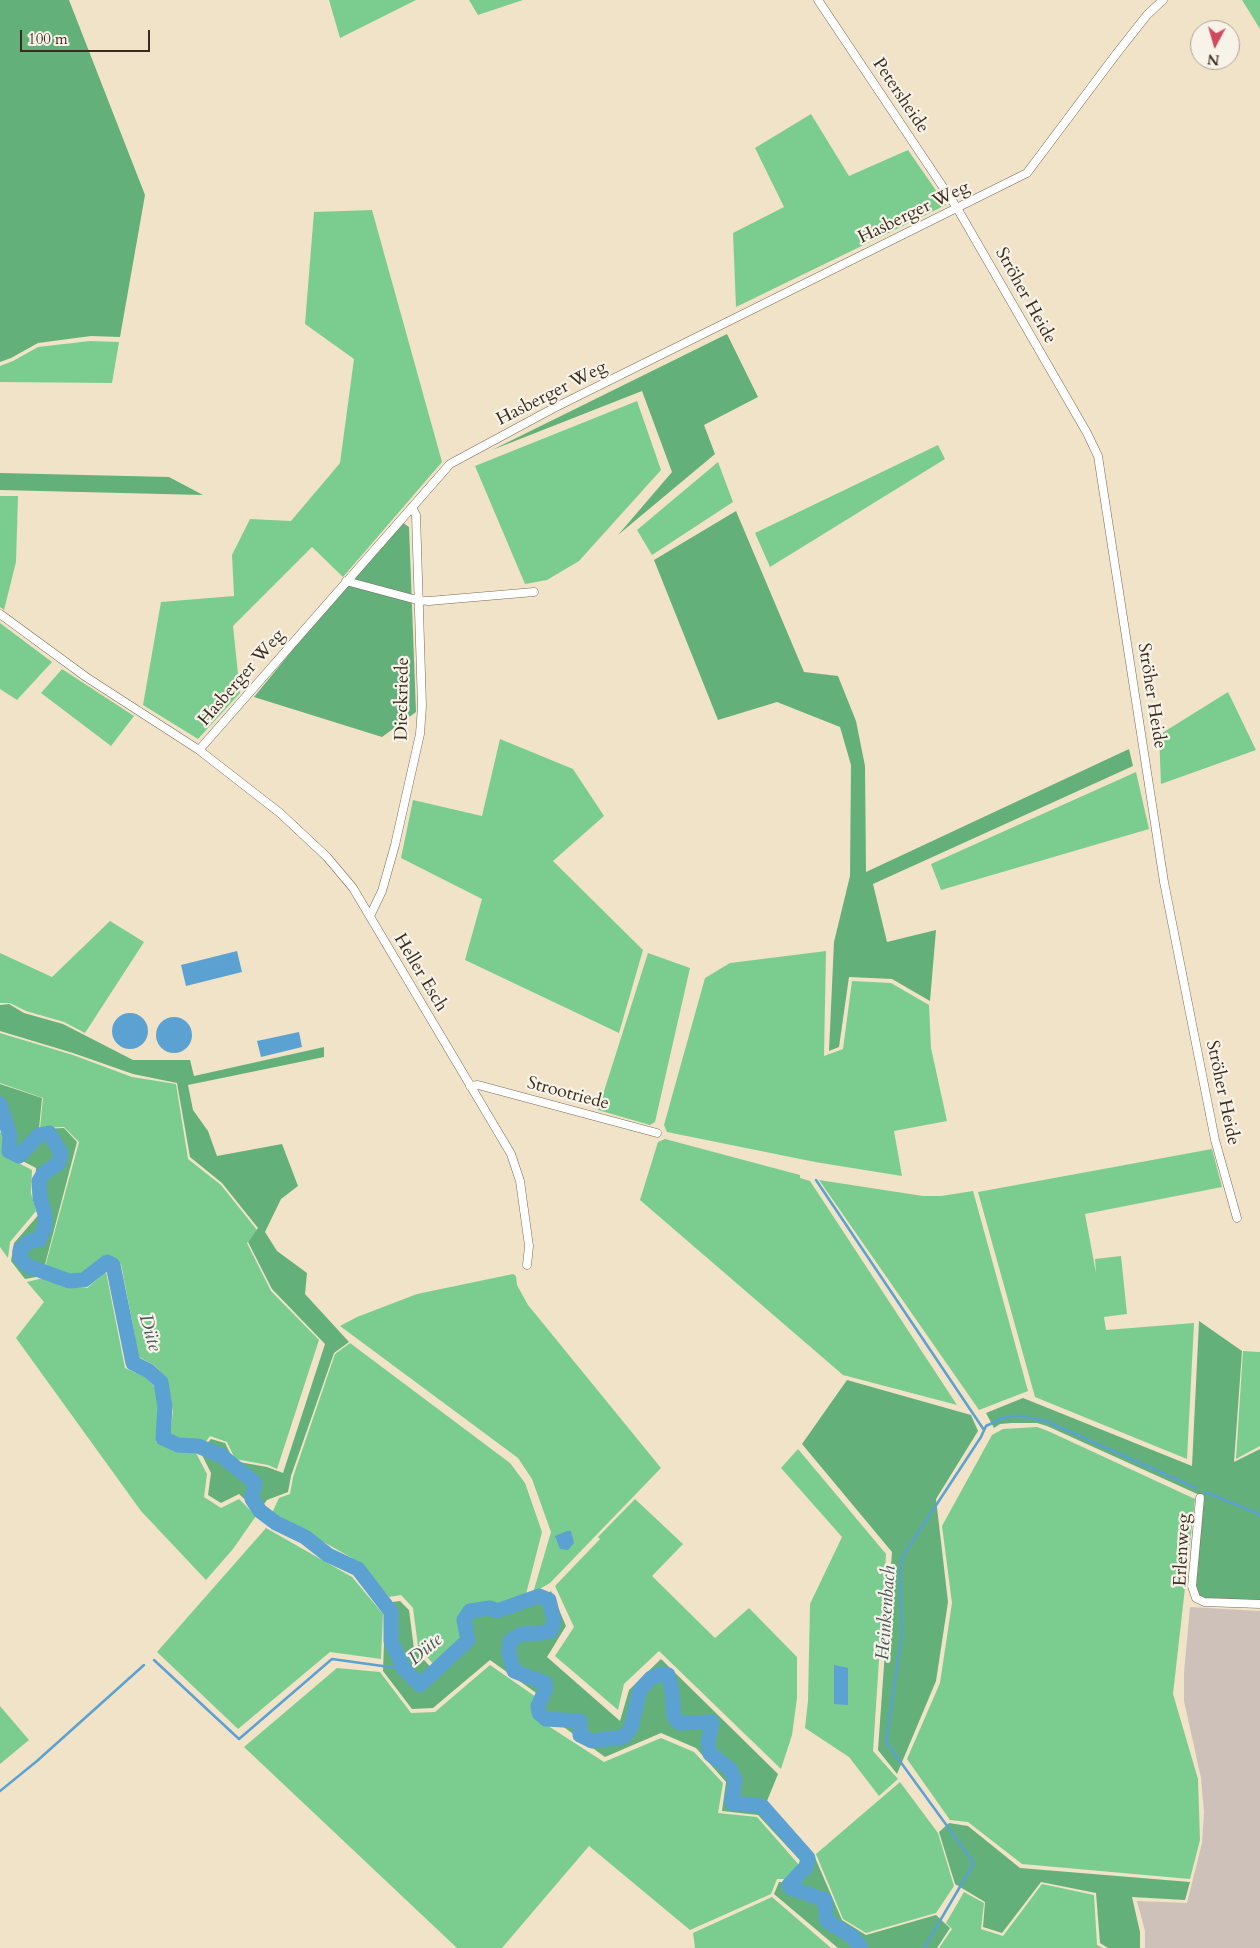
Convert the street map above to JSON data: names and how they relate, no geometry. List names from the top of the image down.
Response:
{
  "streets": {
    "street": [
      "Petersheide",
      "Hasberger Weg",
      "Ströher Heide",
      "Dieckriede",
      "Heller Esch",
      "Strootriede",
      "Erlenweg"
    ]
  },
  "crossings": [
    ["Petersheide", "Hasberger Weg"],
    ["Petersheide", "Ströher Heide"],
    ["Hasberger Weg", "Ströher Heide"],
    ["Hasberger Weg", "Dieckriede"],
    ["Hasberger Weg", "Heller Esch"],
    ["Dieckriede", "Heller Esch"],
    ["Heller Esch", "Strootriede"]
  ],
  "water": ["Düte", "Heinkenbach"],
  "scale_bar": "100 m",
  "north": "bottom"
}
